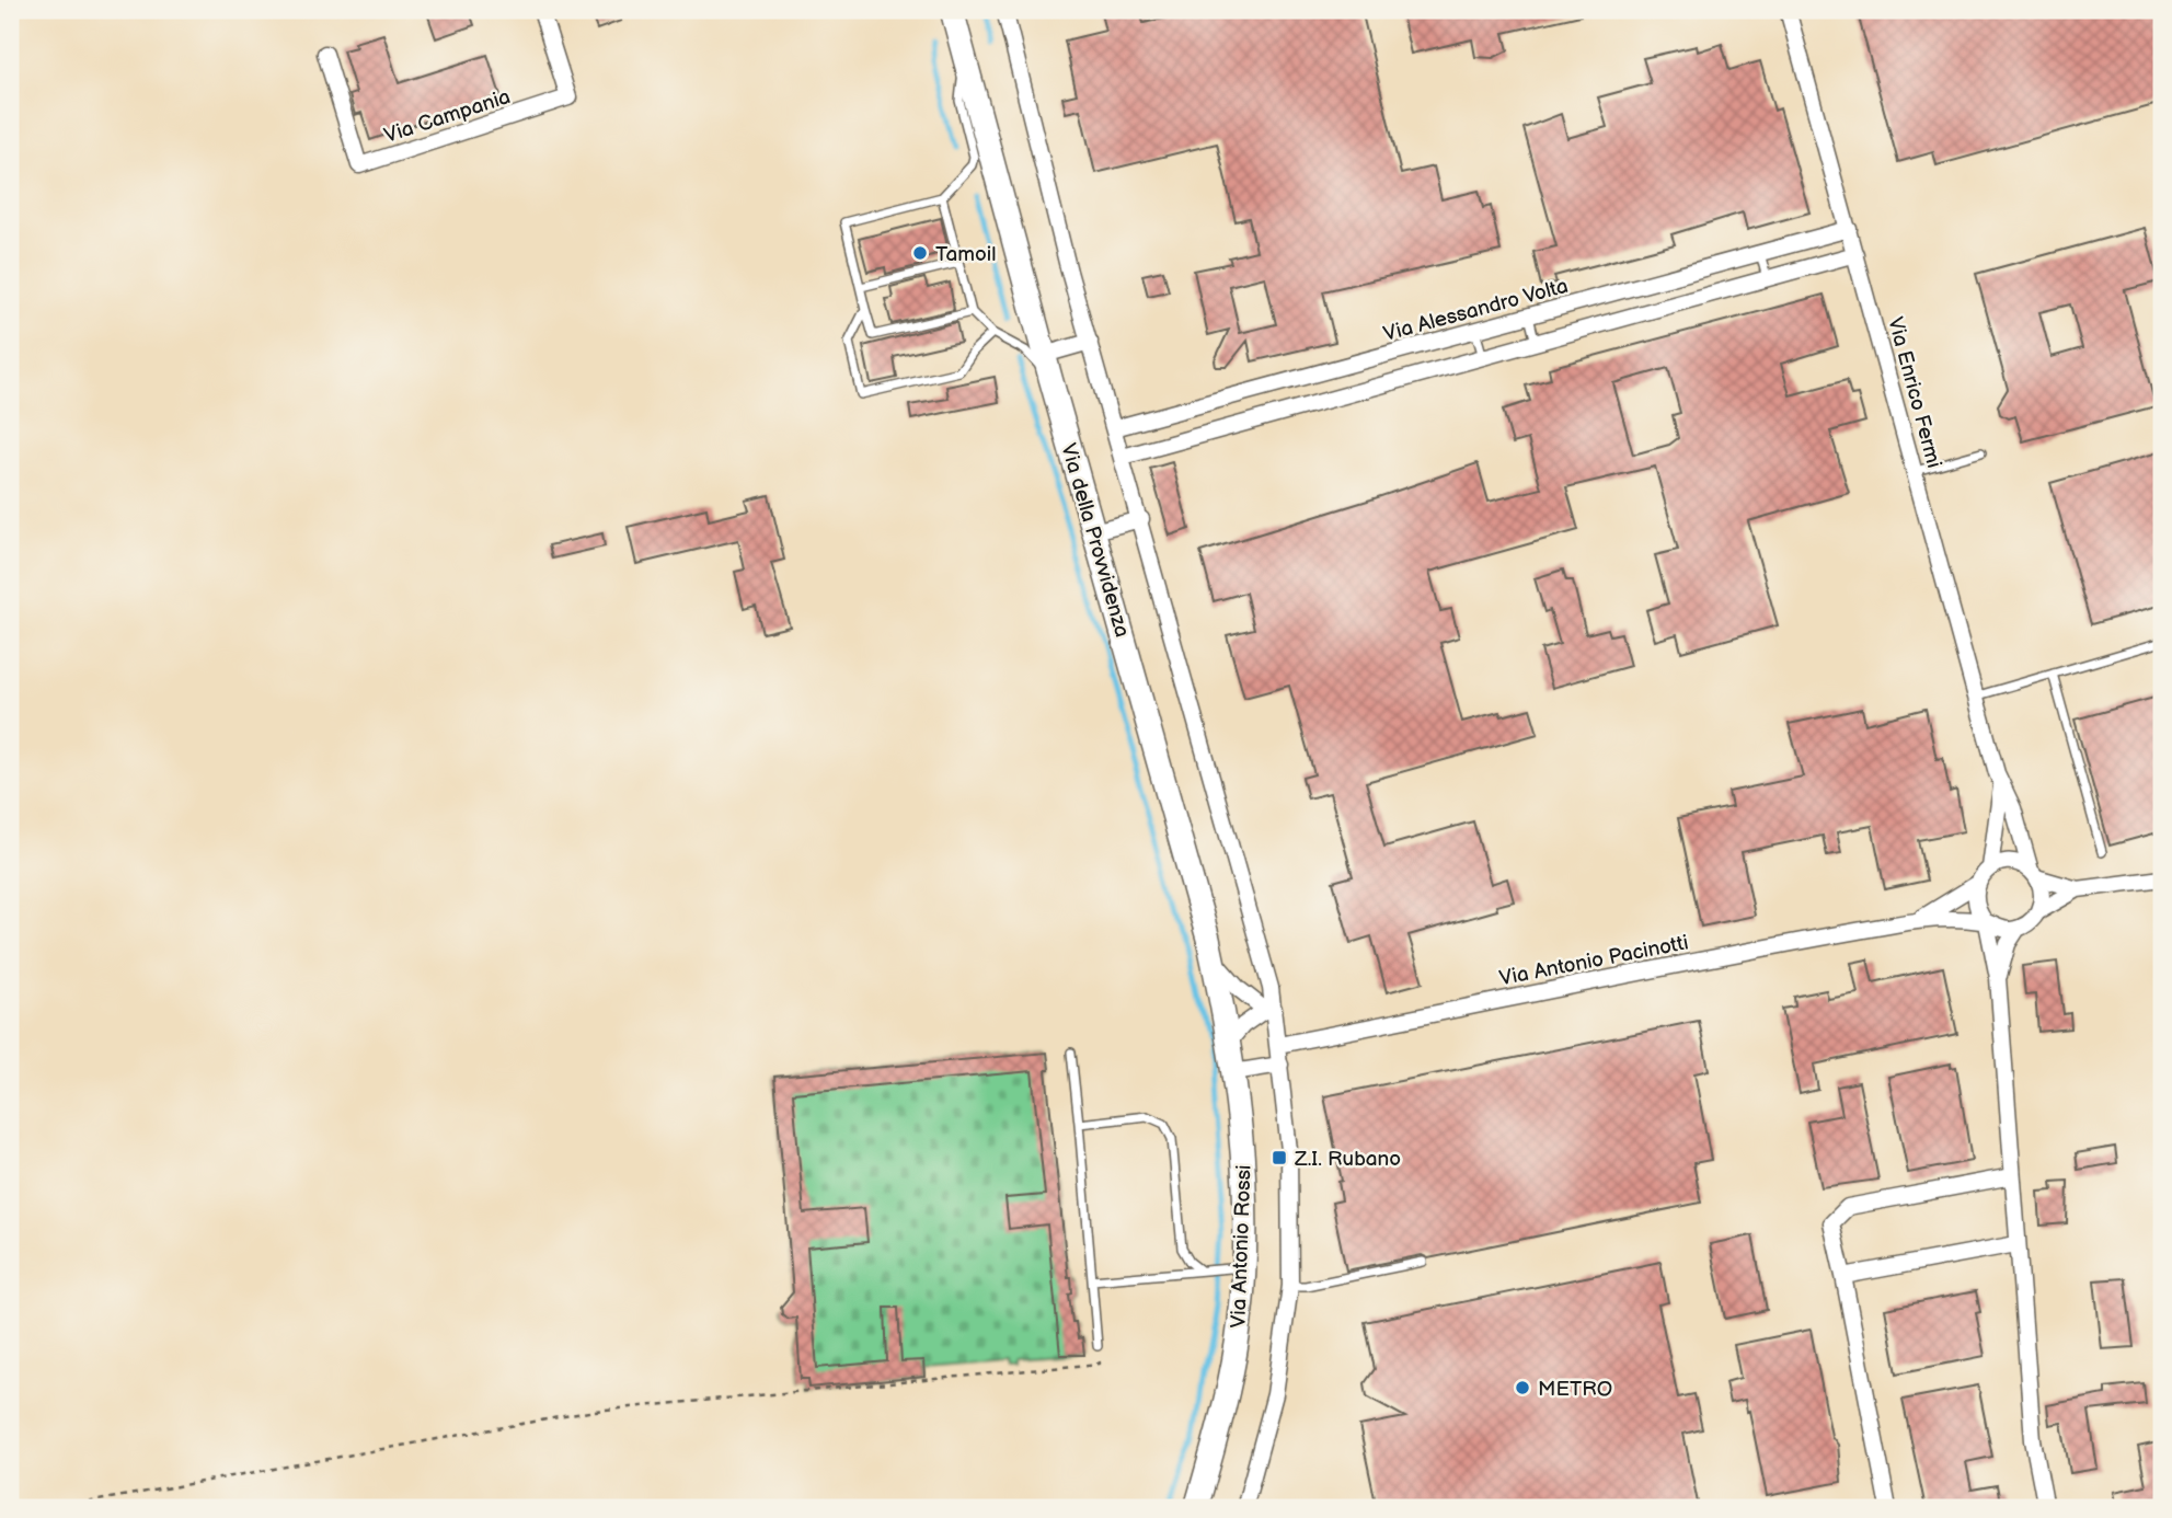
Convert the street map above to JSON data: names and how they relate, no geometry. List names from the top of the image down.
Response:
{
  "streets": {
    "main road": ["Via della Provvidenza", "Via Antonio Rossi"],
    "street": [
      "Via Campania",
      "Via Alessandro Volta",
      "Via Enrico Fermi",
      "Via Antonio Pacinotti"
    ]
  },
  "crossings": [
    ["Via Alessandro Volta", "Via Enrico Fermi"],
    ["Via della Provvidenza", "Via Antonio Rossi"]
  ],
  "places": {
    "other": ["Tamoil", "METRO"],
    "transit": ["Z.I. Rubano"]
  }
}
